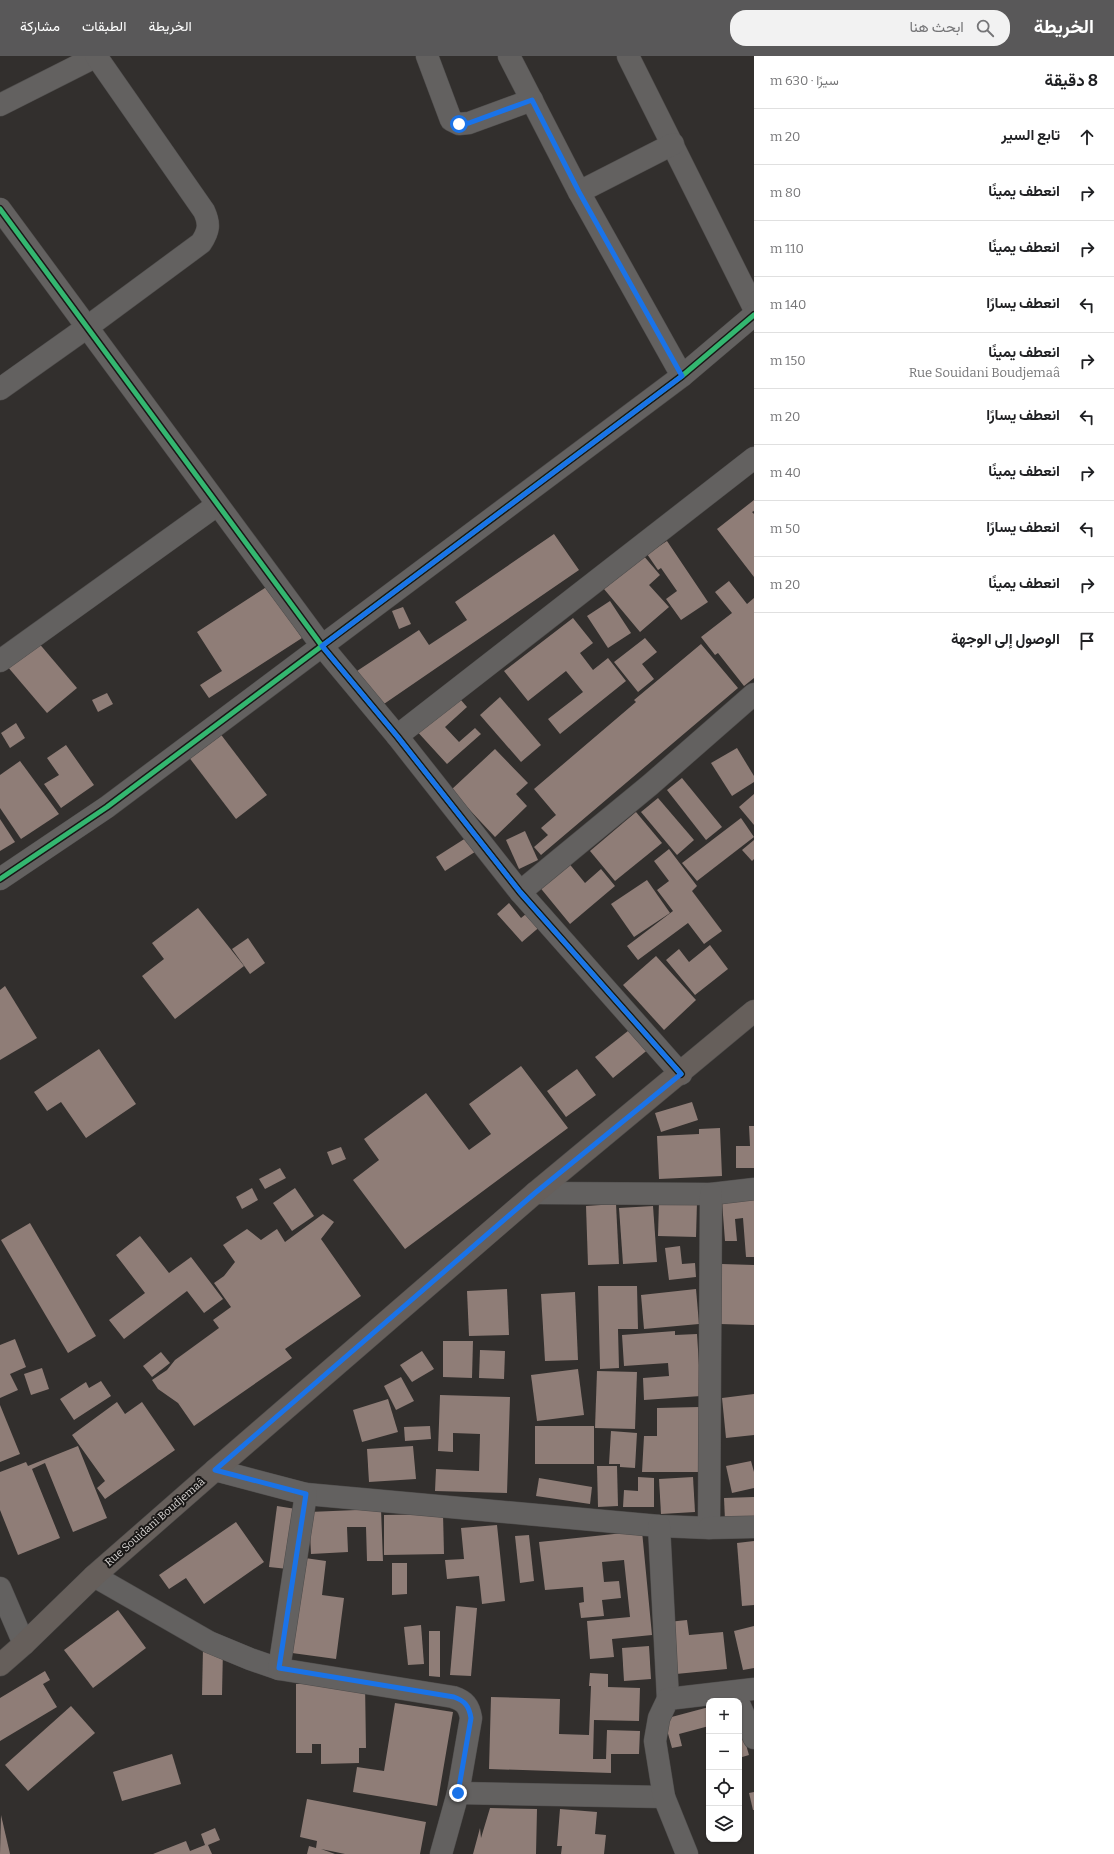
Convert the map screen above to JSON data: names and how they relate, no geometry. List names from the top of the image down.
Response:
{
  "streets": {
    "main road": ["Rue Souidani Boudjemaâ"]
  },
  "page": {
    "header": "الخريطة",
    "search": "ابحث هنا",
    "nav": ["الخريطة", "الطبقات", "مشاركة"],
    "heading": ["8 دقيقة", "سيرًا · 630 m"],
    "list": [
      ["تابع السير", "20 m"],
      ["انعطف يمينًا", "80 m"],
      ["انعطف يمينًا", "110 m"],
      ["انعطف يسارًا", "140 m"],
      ["انعطف يمينًا", "Rue Souidani Boudjemaâ", "150 m"],
      ["انعطف يسارًا", "20 m"],
      ["انعطف يمينًا", "40 m"],
      ["انعطف يسارًا", "50 m"],
      ["انعطف يمينًا", "20 m"],
      "الوصول إلى الوجهة"
    ],
    "map_buttons": ["+", "−"]
  }
}
